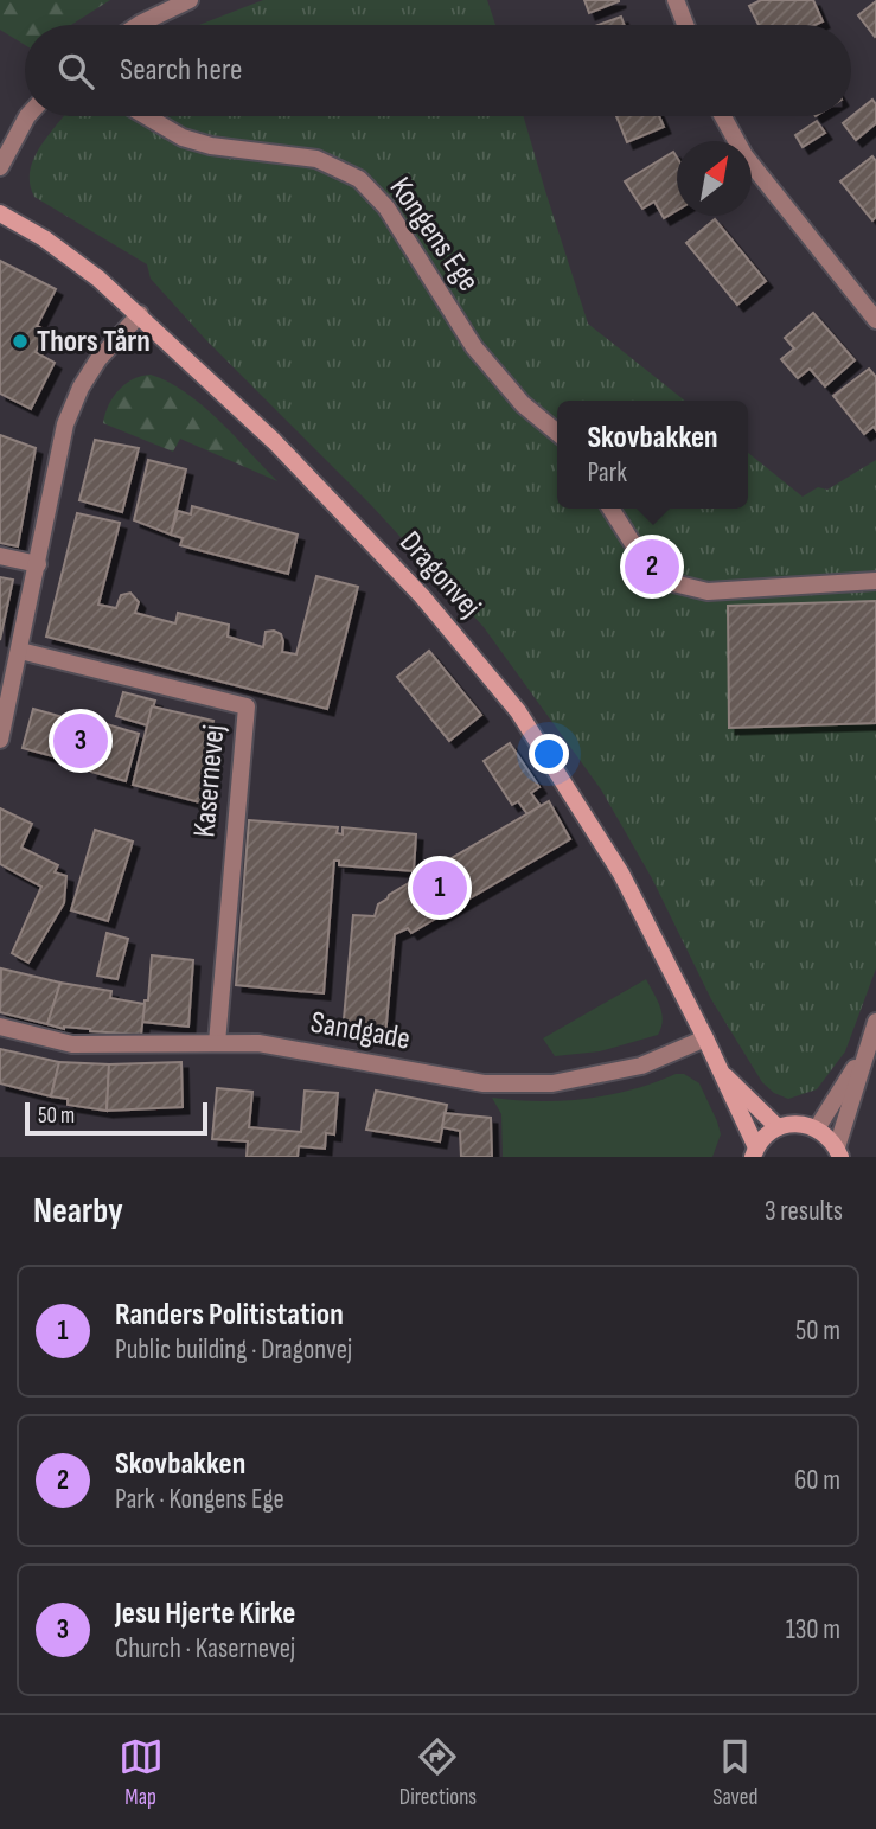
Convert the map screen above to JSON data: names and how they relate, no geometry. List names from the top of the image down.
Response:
{
  "streets": {
    "main road": ["Dragonvej"],
    "street": ["Kongens Ege", "Kasernevej", "Sandgade"]
  },
  "crossings": [
    ["Dragonvej", "Sandgade"],
    ["Kasernevej", "Sandgade"]
  ],
  "places": ["Thors Tårn"],
  "scale_bar": "50 m",
  "north": "top right",
  "page": {
    "search": "Search here",
    "popup": ["Skovbakken", "Park"],
    "pins": ["2", "3", "1"],
    "scale": "50 m",
    "heading": ["Nearby", "3 results"],
    "list": [
      {
        "mark": "1",
        "name": "Randers Politistation",
        "note": "Public building · Dragonvej",
        "value": "50 m"
      },
      {
        "mark": "2",
        "name": "Skovbakken",
        "note": "Park · Kongens Ege",
        "value": "60 m"
      },
      {
        "mark": "3",
        "name": "Jesu Hjerte Kirke",
        "note": "Church · Kasernevej",
        "value": "130 m"
      }
    ],
    "nav": ["Map", "Directions", "Saved"]
  }
}
